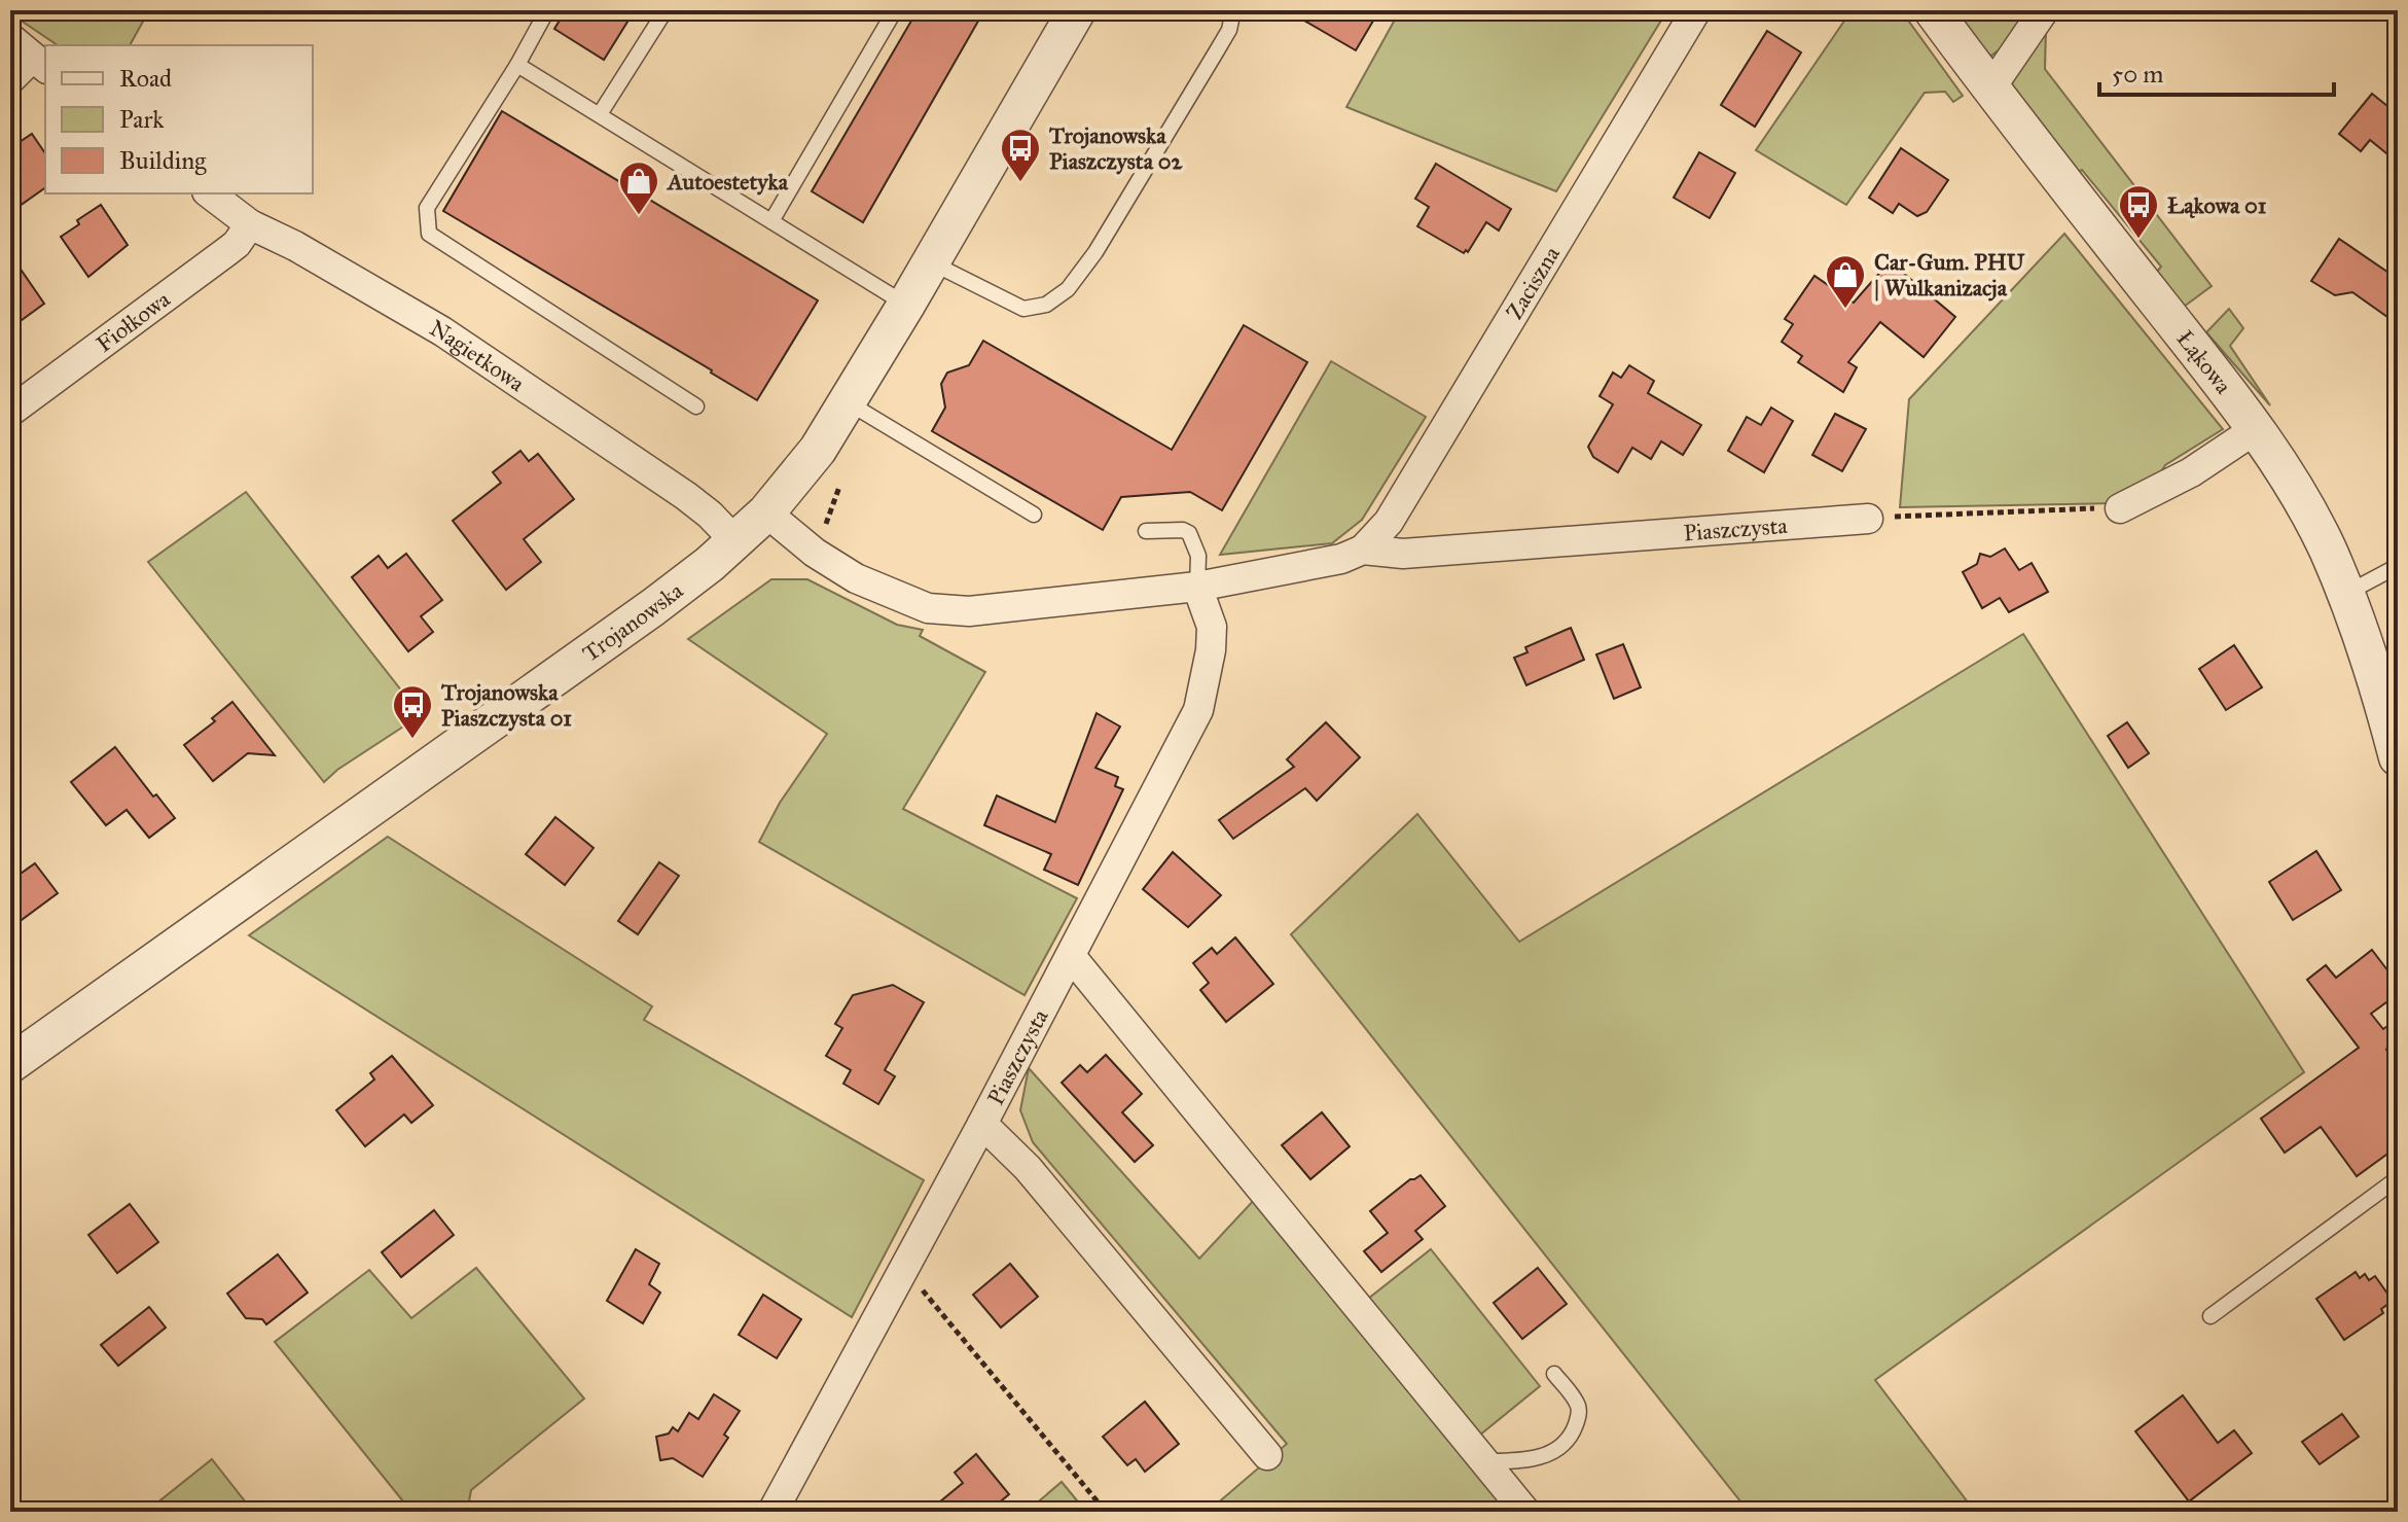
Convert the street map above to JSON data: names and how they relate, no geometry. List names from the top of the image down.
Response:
{
  "streets": {
    "street": [
      "Zaciszna",
      "Fiołkowa",
      "Nagietkowa",
      "Łąkowa",
      "Piaszczysta",
      "Trojanowska"
    ]
  },
  "crossings": [
    ["Zaciszna", "Piaszczysta"],
    ["Fiołkowa", "Nagietkowa"],
    ["Nagietkowa", "Trojanowska"],
    ["Piaszczysta", "Trojanowska"]
  ],
  "places": {
    "bus stop": ["Trojanowska Piaszczysta 02", "Łąkowa 01", "Trojanowska Piaszczysta 01"],
    "shop": ["Autoestetyka", "Car-Gum. PHU | Wulkanizacja"]
  },
  "legend": ["Road", "Park", "Building"],
  "scale_bar": "50 m"
}
